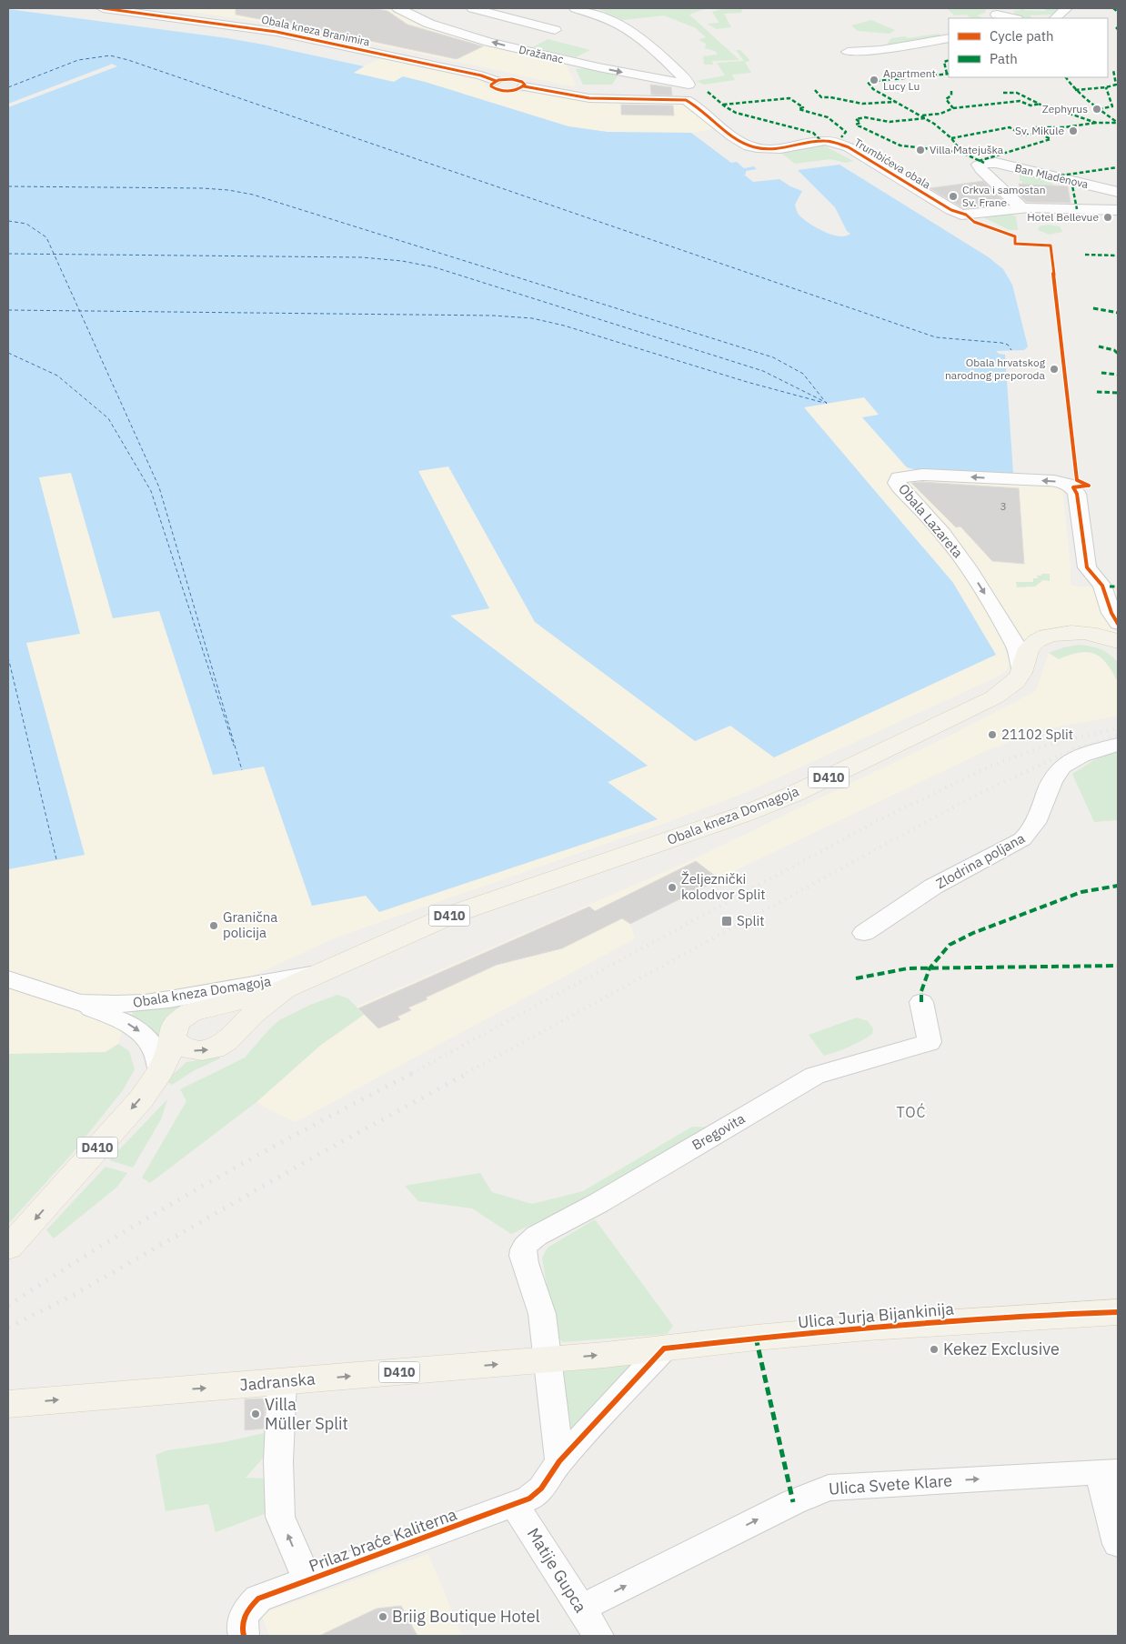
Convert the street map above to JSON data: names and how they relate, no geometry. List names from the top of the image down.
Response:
{
  "streets": {
    "main road": [
      "D410",
      "Obala kneza Domagoja",
      "Ulica Jurja Bijankinija",
      "Jadranska"
    ],
    "street": [
      "Obala kneza Branimira",
      "Dražanac",
      "Trumbićeva obala",
      "Ban Mladenova",
      "Obala Lazareta",
      "Zlodrina poljana",
      "Bregovita",
      "Ulica Svete Klare",
      "Prilaz braće Kaliterna",
      "Matije Gupca"
    ]
  },
  "crossings": [
    ["Obala kneza Branimira", "Dražanac"],
    ["Obala kneza Branimira", "Trumbićeva obala"],
    ["Dražanac", "Trumbićeva obala"],
    ["Trumbićeva obala", "Ban Mladenova"],
    ["Obala Lazareta", "Obala kneza Domagoja"],
    ["D410", "Obala kneza Domagoja"],
    ["Bregovita", "Ulica Jurja Bijankinija"],
    ["Bregovita", "Jadranska"],
    ["Ulica Jurja Bijankinija", "Jadranska"],
    ["Ulica Jurja Bijankinija", "Prilaz braće Kaliterna"],
    ["Jadranska", "Prilaz braće Kaliterna"],
    ["Ulica Svete Klare", "Matije Gupca"],
    ["Prilaz braće Kaliterna", "Matije Gupca"]
  ],
  "one_way": ["Jadranska", "Ulica Svete Klare"],
  "districts": ["TOĆ"],
  "places": {
    "other": [
      "Apartment Lucy Lu",
      "Zephyrus",
      "Sv. Mikule",
      "Villa Matejuška",
      "Crkva i samostan Sv. Frane",
      "Hotel Bellevue",
      "Obala hrvatskog narodnog preporoda",
      "21102 Split",
      "Željeznički kolodvor Split",
      "Granična policija",
      "Kekez Exclusive",
      "Villa Müller Split",
      "Briig Boutique Hotel"
    ],
    "transit": ["Split"]
  },
  "house_numbers": ["3"],
  "legend": ["Cycle path", "Path"]
}
